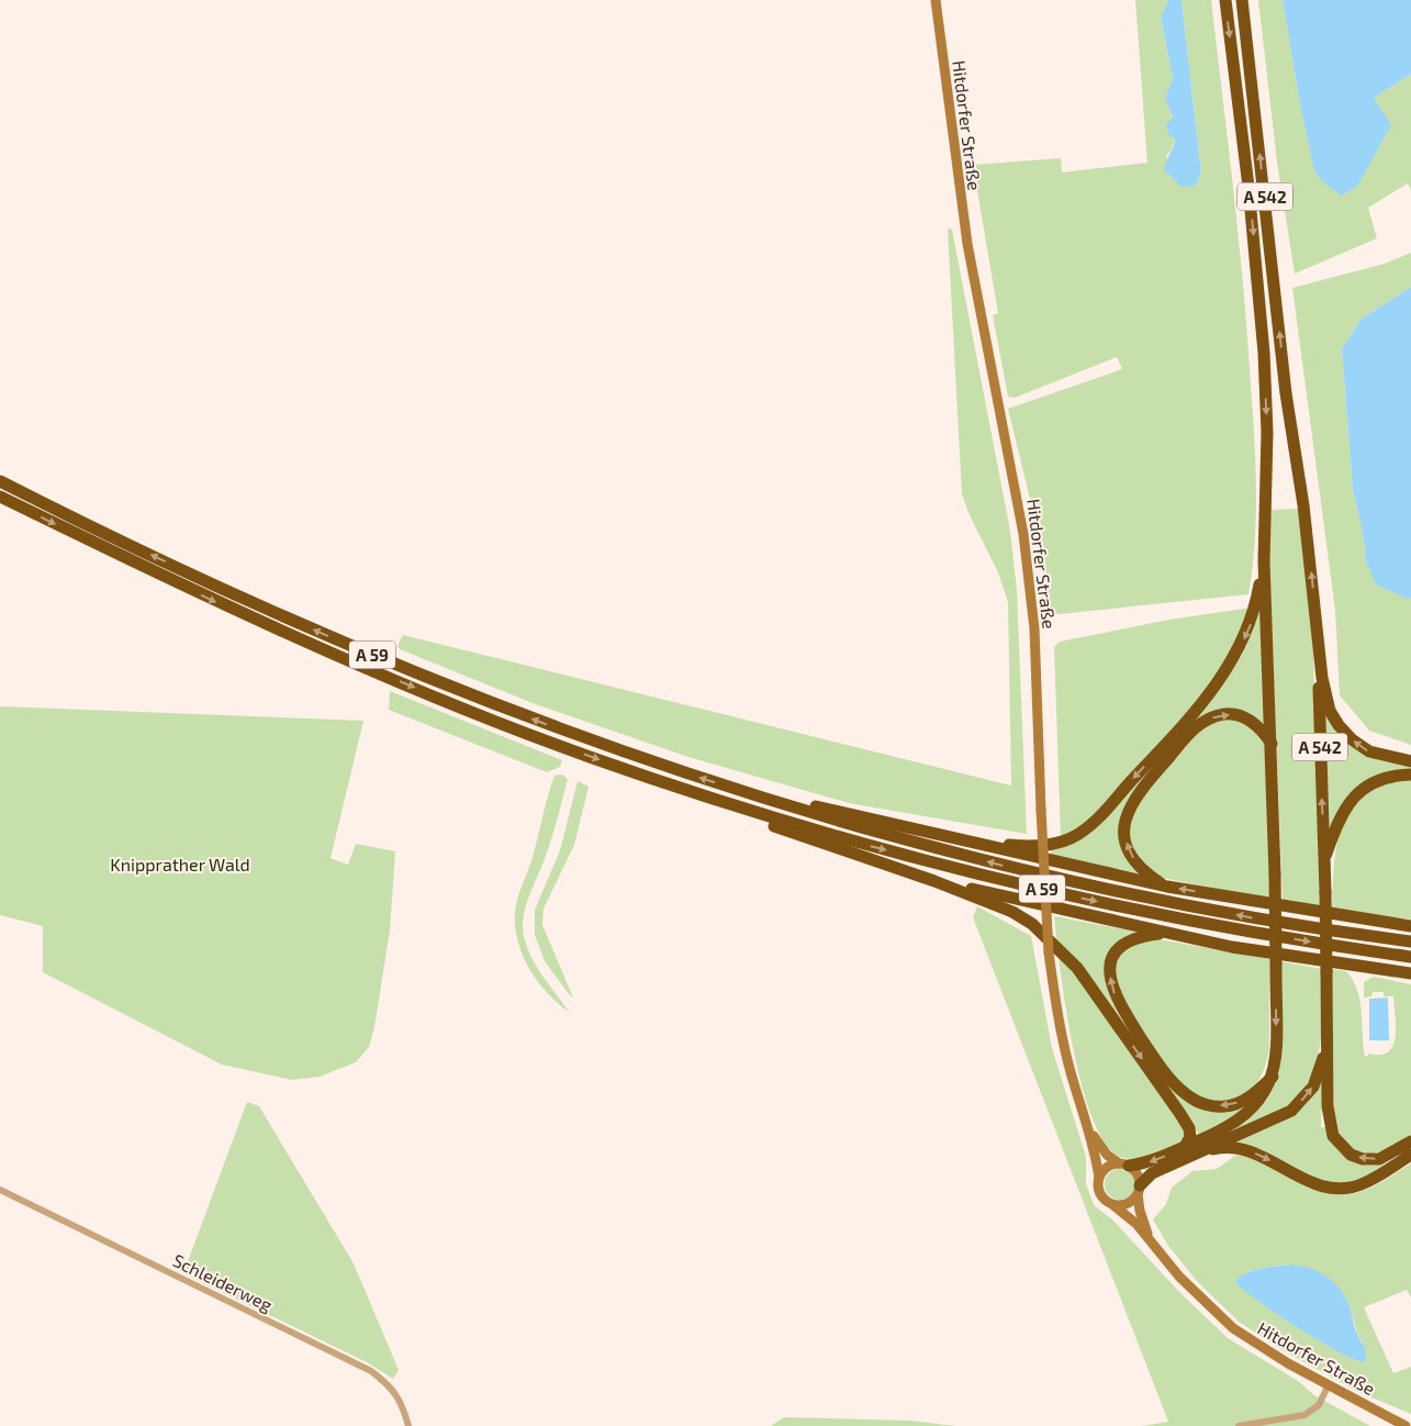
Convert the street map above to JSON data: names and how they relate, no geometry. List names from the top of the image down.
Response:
{
  "streets": {
    "highway": ["A 542", "A 59"],
    "main road": ["Hitdorfer Straße"],
    "street": ["Schleiderweg"]
  },
  "crossings": [
    ["Hitdorfer Straße", "A 542"]
  ],
  "parks": ["Knipprather Wald"]
}
